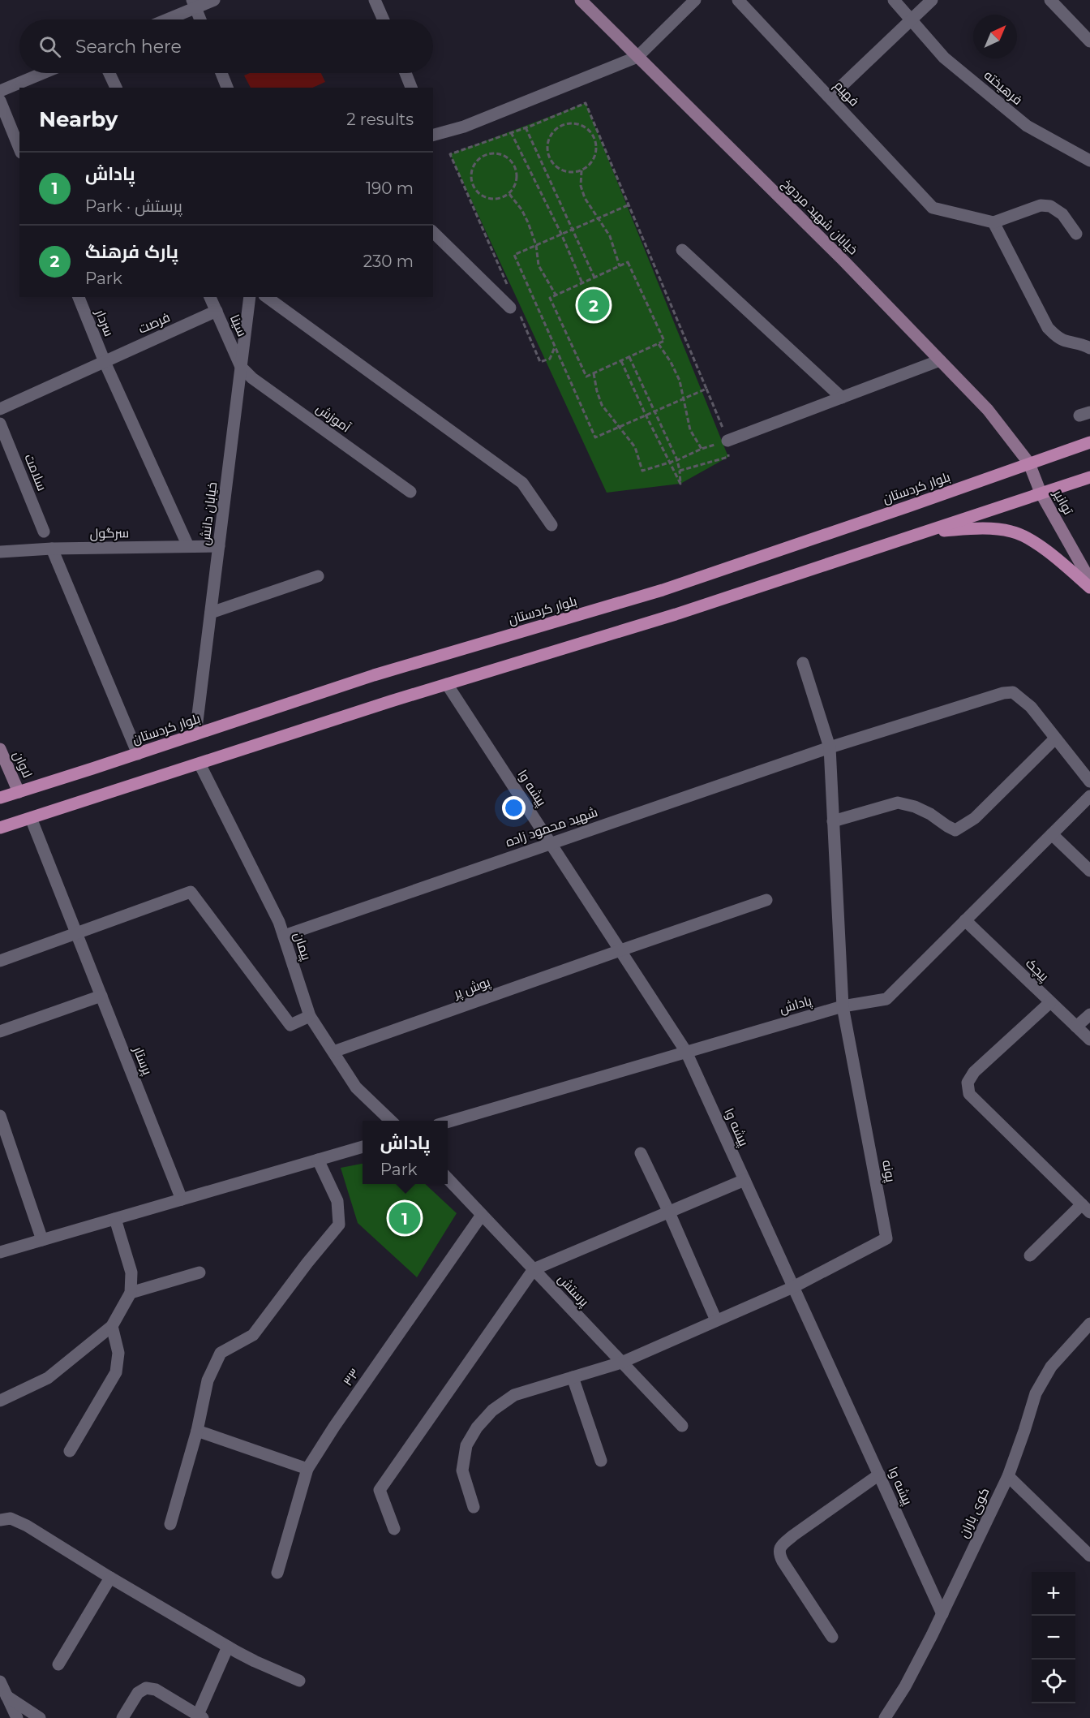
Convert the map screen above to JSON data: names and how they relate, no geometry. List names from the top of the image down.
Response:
{
  "streets": {
    "main road": ["بلوار کردستان"],
    "street": [
      "فرهیخته",
      "فهیم",
      "خیابان شهید مردوخ",
      "سردار",
      "فرصت",
      "سینا",
      "آموزش",
      "سلامت",
      "توانیر",
      "خیابان دانش",
      "سرگول",
      "لاوان",
      "پیشه وا",
      "شهید محمود زاده",
      "پیمان",
      "پیچک",
      "پوش پر",
      "پاداش",
      "پرستار",
      "پونه",
      "پرستش",
      "۳۳",
      "کوی باران"
    ]
  },
  "crossings": [
    ["خیابان شهید مردوخ", "بلوار کردستان"],
    ["خیابان شهید مردوخ", "توانیر"],
    ["سردار", "فرصت"],
    ["سردار", "سرگول"],
    ["فرصت", "سینا"],
    ["سینا", "آموزش"],
    ["سینا", "خیابان دانش"],
    ["آموزش", "خیابان دانش"],
    ["بلوار کردستان", "توانیر"],
    ["بلوار کردستان", "خیابان دانش"],
    ["بلوار کردستان", "لاوان"],
    ["خیابان دانش", "سرگول"],
    ["پیشه وا", "شهید محمود زاده"],
    ["پیشه وا", "پوش پر"],
    ["پیشه وا", "پاداش"],
    ["پیشه وا", "پونه"],
    ["پیشه وا", "کوی باران"],
    ["شهید محمود زاده", "پیمان"],
    ["پیمان", "پوش پر"],
    ["پیچک", "پاداش"],
    ["پاداش", "پونه"],
    ["پرستش", "۳۳"]
  ],
  "north": "top right",
  "page": {
    "search": "Search here",
    "heading": ["Nearby", "2 results"],
    "list": [
      {
        "mark": "1",
        "name": "پاداش",
        "note": "Park · پرستش",
        "value": "190 m"
      },
      {
        "mark": "2",
        "name": "پارک فرهنگ",
        "note": "Park",
        "value": "230 m"
      }
    ],
    "pins": ["2", "1"],
    "popup": ["پاداش", "Park"],
    "map_buttons": ["+", "−"]
  }
}
